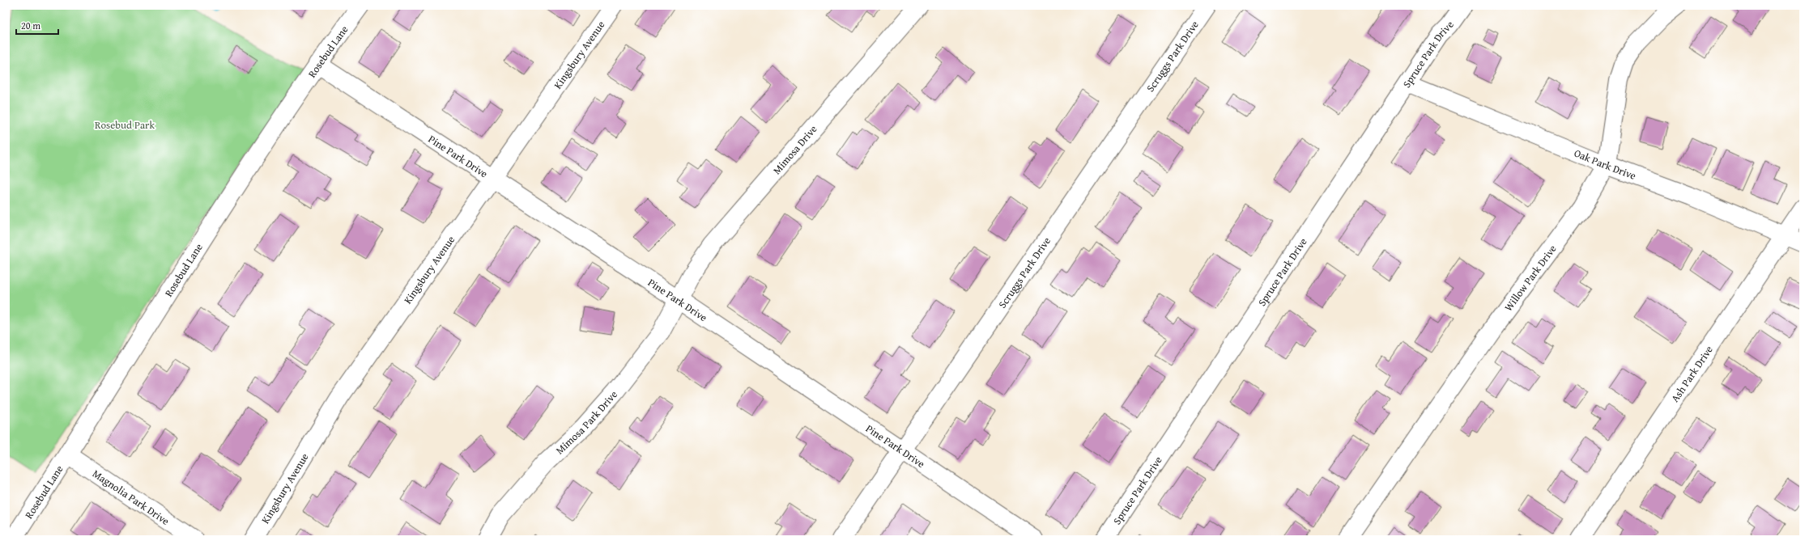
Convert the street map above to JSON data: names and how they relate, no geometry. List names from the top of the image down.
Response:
{
  "streets": {
    "street": [
      "Rosebud Lane",
      "Spruce Park Drive",
      "Kingsbury Avenue",
      "Scruggs Park Drive",
      "Mimosa Drive",
      "Pine Park Drive",
      "Oak Park Drive",
      "Willow Park Drive",
      "Ash Park Drive",
      "Mimosa Park Drive",
      "Magnolia Park Drive"
    ]
  },
  "crossings": [
    ["Rosebud Lane", "Pine Park Drive"],
    ["Rosebud Lane", "Magnolia Park Drive"],
    ["Spruce Park Drive", "Oak Park Drive"],
    ["Kingsbury Avenue", "Pine Park Drive"],
    ["Scruggs Park Drive", "Pine Park Drive"],
    ["Mimosa Drive", "Pine Park Drive"],
    ["Mimosa Drive", "Mimosa Park Drive"],
    ["Pine Park Drive", "Mimosa Park Drive"],
    ["Oak Park Drive", "Willow Park Drive"],
    ["Oak Park Drive", "Ash Park Drive"]
  ],
  "parks": ["Rosebud Park"],
  "scale_bar": "20 m"
}
